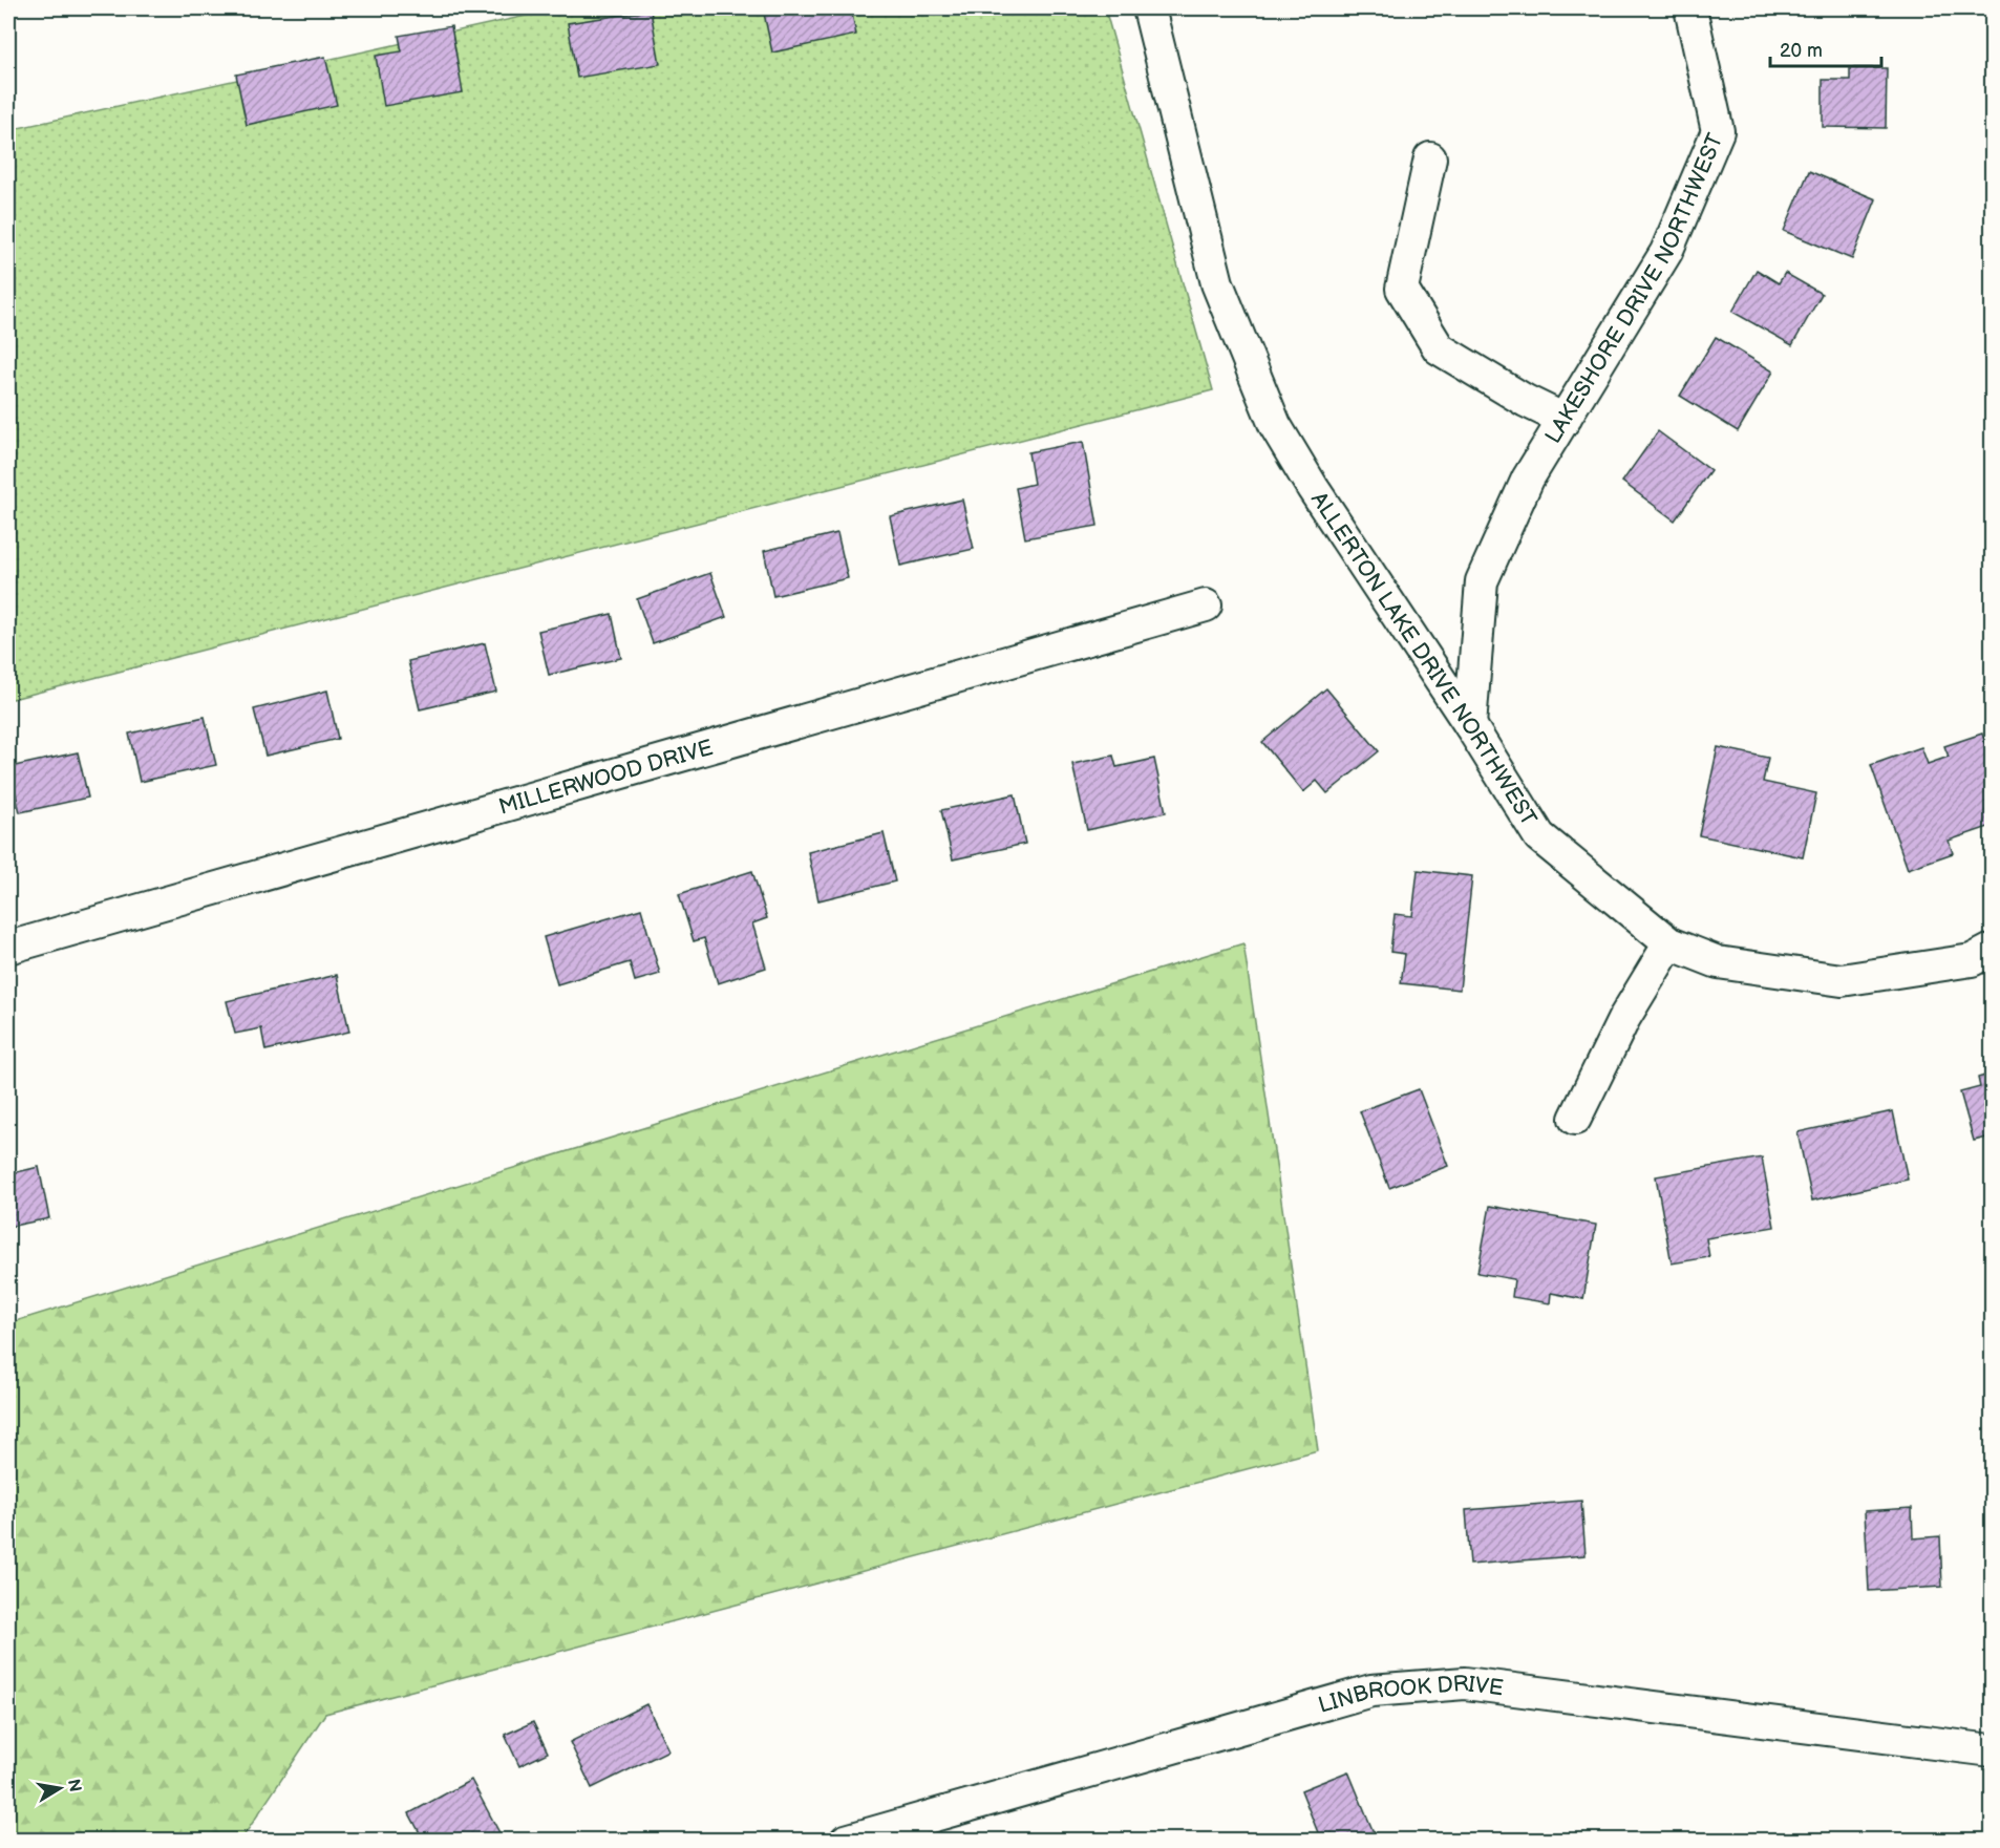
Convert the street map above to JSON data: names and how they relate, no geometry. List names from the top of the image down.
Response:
{
  "streets": {
    "street": [
      "LAKESHORE DRIVE NORTHWEST",
      "ALLERTON LAKE DRIVE NORTHWEST",
      "MILLERWOOD DRIVE",
      "LINBROOK DRIVE"
    ]
  },
  "crossings": [
    ["LAKESHORE DRIVE NORTHWEST", "ALLERTON LAKE DRIVE NORTHWEST"]
  ],
  "scale_bar": "20 m",
  "north": "right"
}
